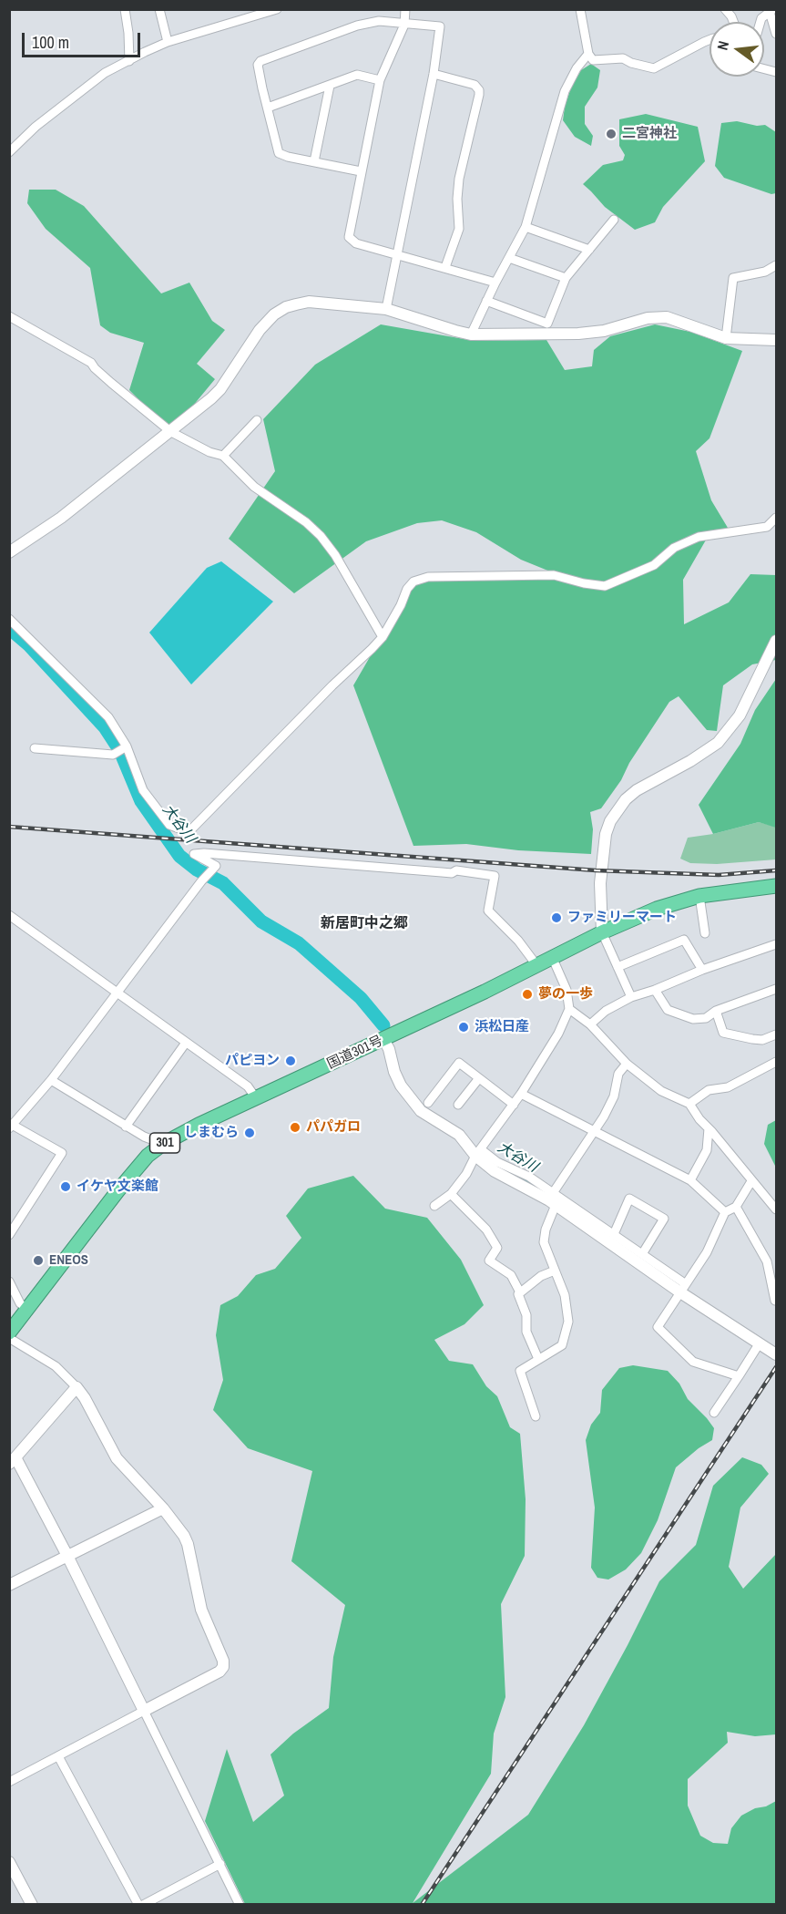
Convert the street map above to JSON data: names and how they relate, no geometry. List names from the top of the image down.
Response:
{
  "streets": {
    "highway": ["国道301号", "301"]
  },
  "districts": ["新居町中之郷"],
  "water": ["大谷川"],
  "places": [
    "二宮神社",
    "ファミリーマート",
    "夢の一歩",
    "浜松日産",
    "パピヨン",
    "パパガロ",
    "しまむら",
    "イケヤ文楽館",
    "ENEOS"
  ],
  "scale_bar": "100 m",
  "north": "left"
}
